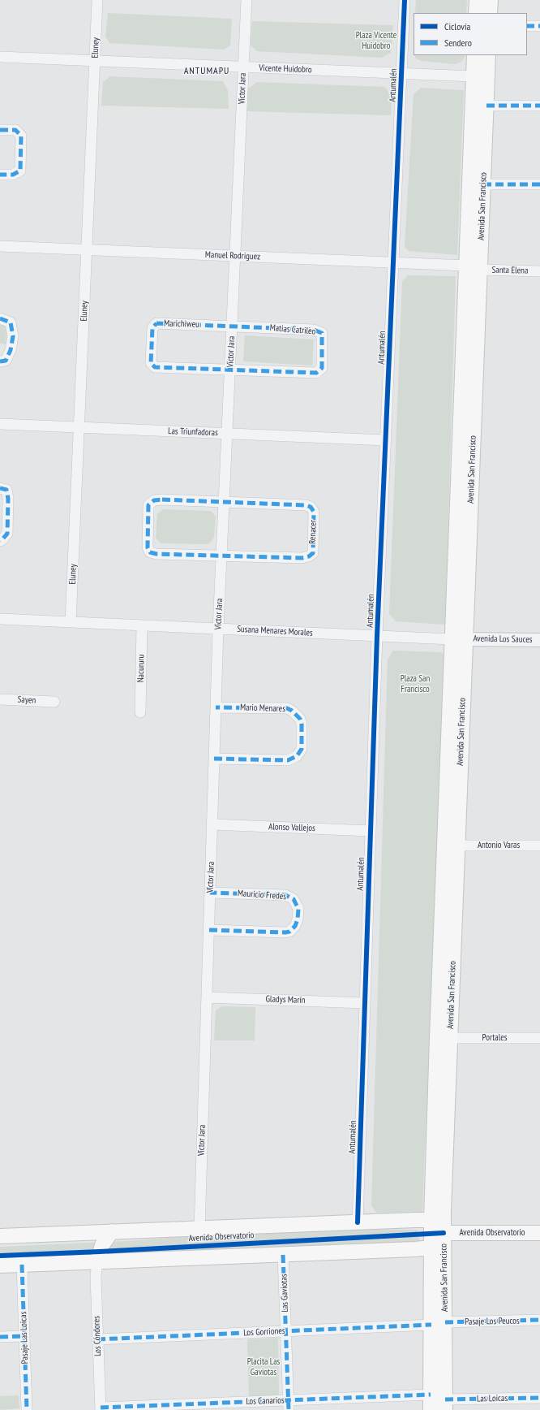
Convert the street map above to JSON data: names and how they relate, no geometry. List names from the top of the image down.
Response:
{
  "streets": {
    "main road": ["Avenida San Francisco", "Avenida Observatorio"],
    "street": [
      "Eluney",
      "Vicente Huidobro",
      "Antumalén",
      "Víctor Jara",
      "Manuel Rodriguez",
      "Santa Elena",
      "Marichiweu",
      "Matias Catrileo",
      "Las Triunfadoras",
      "Renacer",
      "Susana Menares Morales",
      "Avenida Los Sauces",
      "Nacururu",
      "Sayen",
      "Mario Menares",
      "Alonso Vallejos",
      "Antonio Varas",
      "Mauricio Fredes",
      "Gladys Marín",
      "Portales",
      "Las Gaviotas",
      "Pasaje Los Peucos",
      "Los Gorriones",
      "Los Cóndores",
      "Pasaje Las Loicas",
      "Las Loicas",
      "Los Canarios"
    ]
  },
  "crossings": [
    ["Eluney", "Vicente Huidobro"],
    ["Eluney", "Manuel Rodriguez"],
    ["Eluney", "Las Triunfadoras"],
    ["Eluney", "Susana Menares Morales"],
    ["Vicente Huidobro", "Antumalén"],
    ["Vicente Huidobro", "Víctor Jara"],
    ["Vicente Huidobro", "Avenida San Francisco"],
    ["Antumalén", "Manuel Rodriguez"],
    ["Antumalén", "Las Triunfadoras"],
    ["Antumalén", "Susana Menares Morales"],
    ["Antumalén", "Alonso Vallejos"],
    ["Antumalén", "Gladys Marín"],
    ["Antumalén", "Avenida Observatorio"],
    ["Víctor Jara", "Manuel Rodriguez"],
    ["Víctor Jara", "Marichiweu"],
    ["Víctor Jara", "Matias Catrileo"],
    ["Víctor Jara", "Las Triunfadoras"],
    ["Víctor Jara", "Renacer"],
    ["Víctor Jara", "Susana Menares Morales"],
    ["Víctor Jara", "Mario Menares"],
    ["Víctor Jara", "Alonso Vallejos"],
    ["Víctor Jara", "Mauricio Fredes"],
    ["Víctor Jara", "Gladys Marín"],
    ["Víctor Jara", "Avenida Observatorio"],
    ["Avenida San Francisco", "Manuel Rodriguez"],
    ["Avenida San Francisco", "Santa Elena"],
    ["Avenida San Francisco", "Susana Menares Morales"],
    ["Avenida San Francisco", "Avenida Los Sauces"],
    ["Avenida San Francisco", "Antonio Varas"],
    ["Avenida San Francisco", "Portales"],
    ["Avenida San Francisco", "Avenida Observatorio"],
    ["Avenida San Francisco", "Pasaje Los Peucos"],
    ["Avenida San Francisco", "Los Gorriones"],
    ["Avenida San Francisco", "Las Loicas"],
    ["Avenida San Francisco", "Los Canarios"],
    ["Marichiweu", "Matias Catrileo"],
    ["Susana Menares Morales", "Avenida Los Sauces"],
    ["Susana Menares Morales", "Nacururu"],
    ["Las Gaviotas", "Los Gorriones"],
    ["Las Gaviotas", "Los Canarios"],
    ["Pasaje Los Peucos", "Los Gorriones"],
    ["Los Gorriones", "Los Cóndores"],
    ["Los Cóndores", "Los Canarios"]
  ],
  "districts": ["ANTUMAPU"],
  "parks": ["Plaza Vicente Huidobro", "Plaza San Francisco", "Placita Las Gaviotas"],
  "legend": ["Ciclovía", "Sendero"]
}
